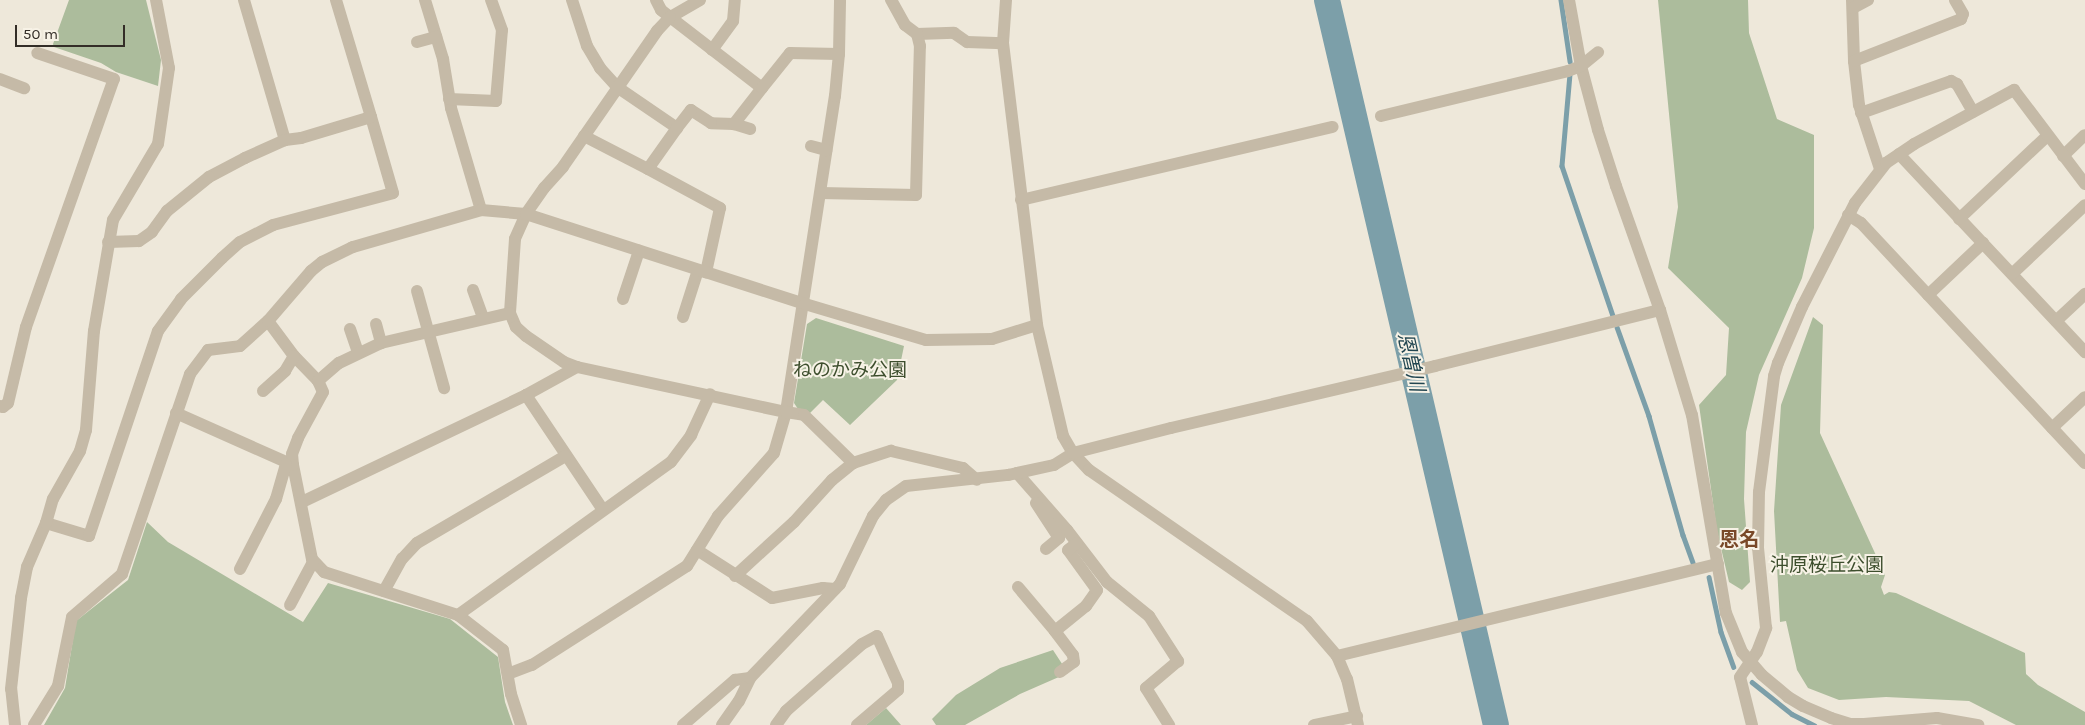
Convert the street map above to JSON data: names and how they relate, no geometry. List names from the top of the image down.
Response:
{
  "districts": ["恩名"],
  "water": ["恩曽川"],
  "parks": ["ねのかみ公園", "沖原桜丘公園"],
  "scale_bar": "50 m"
}
